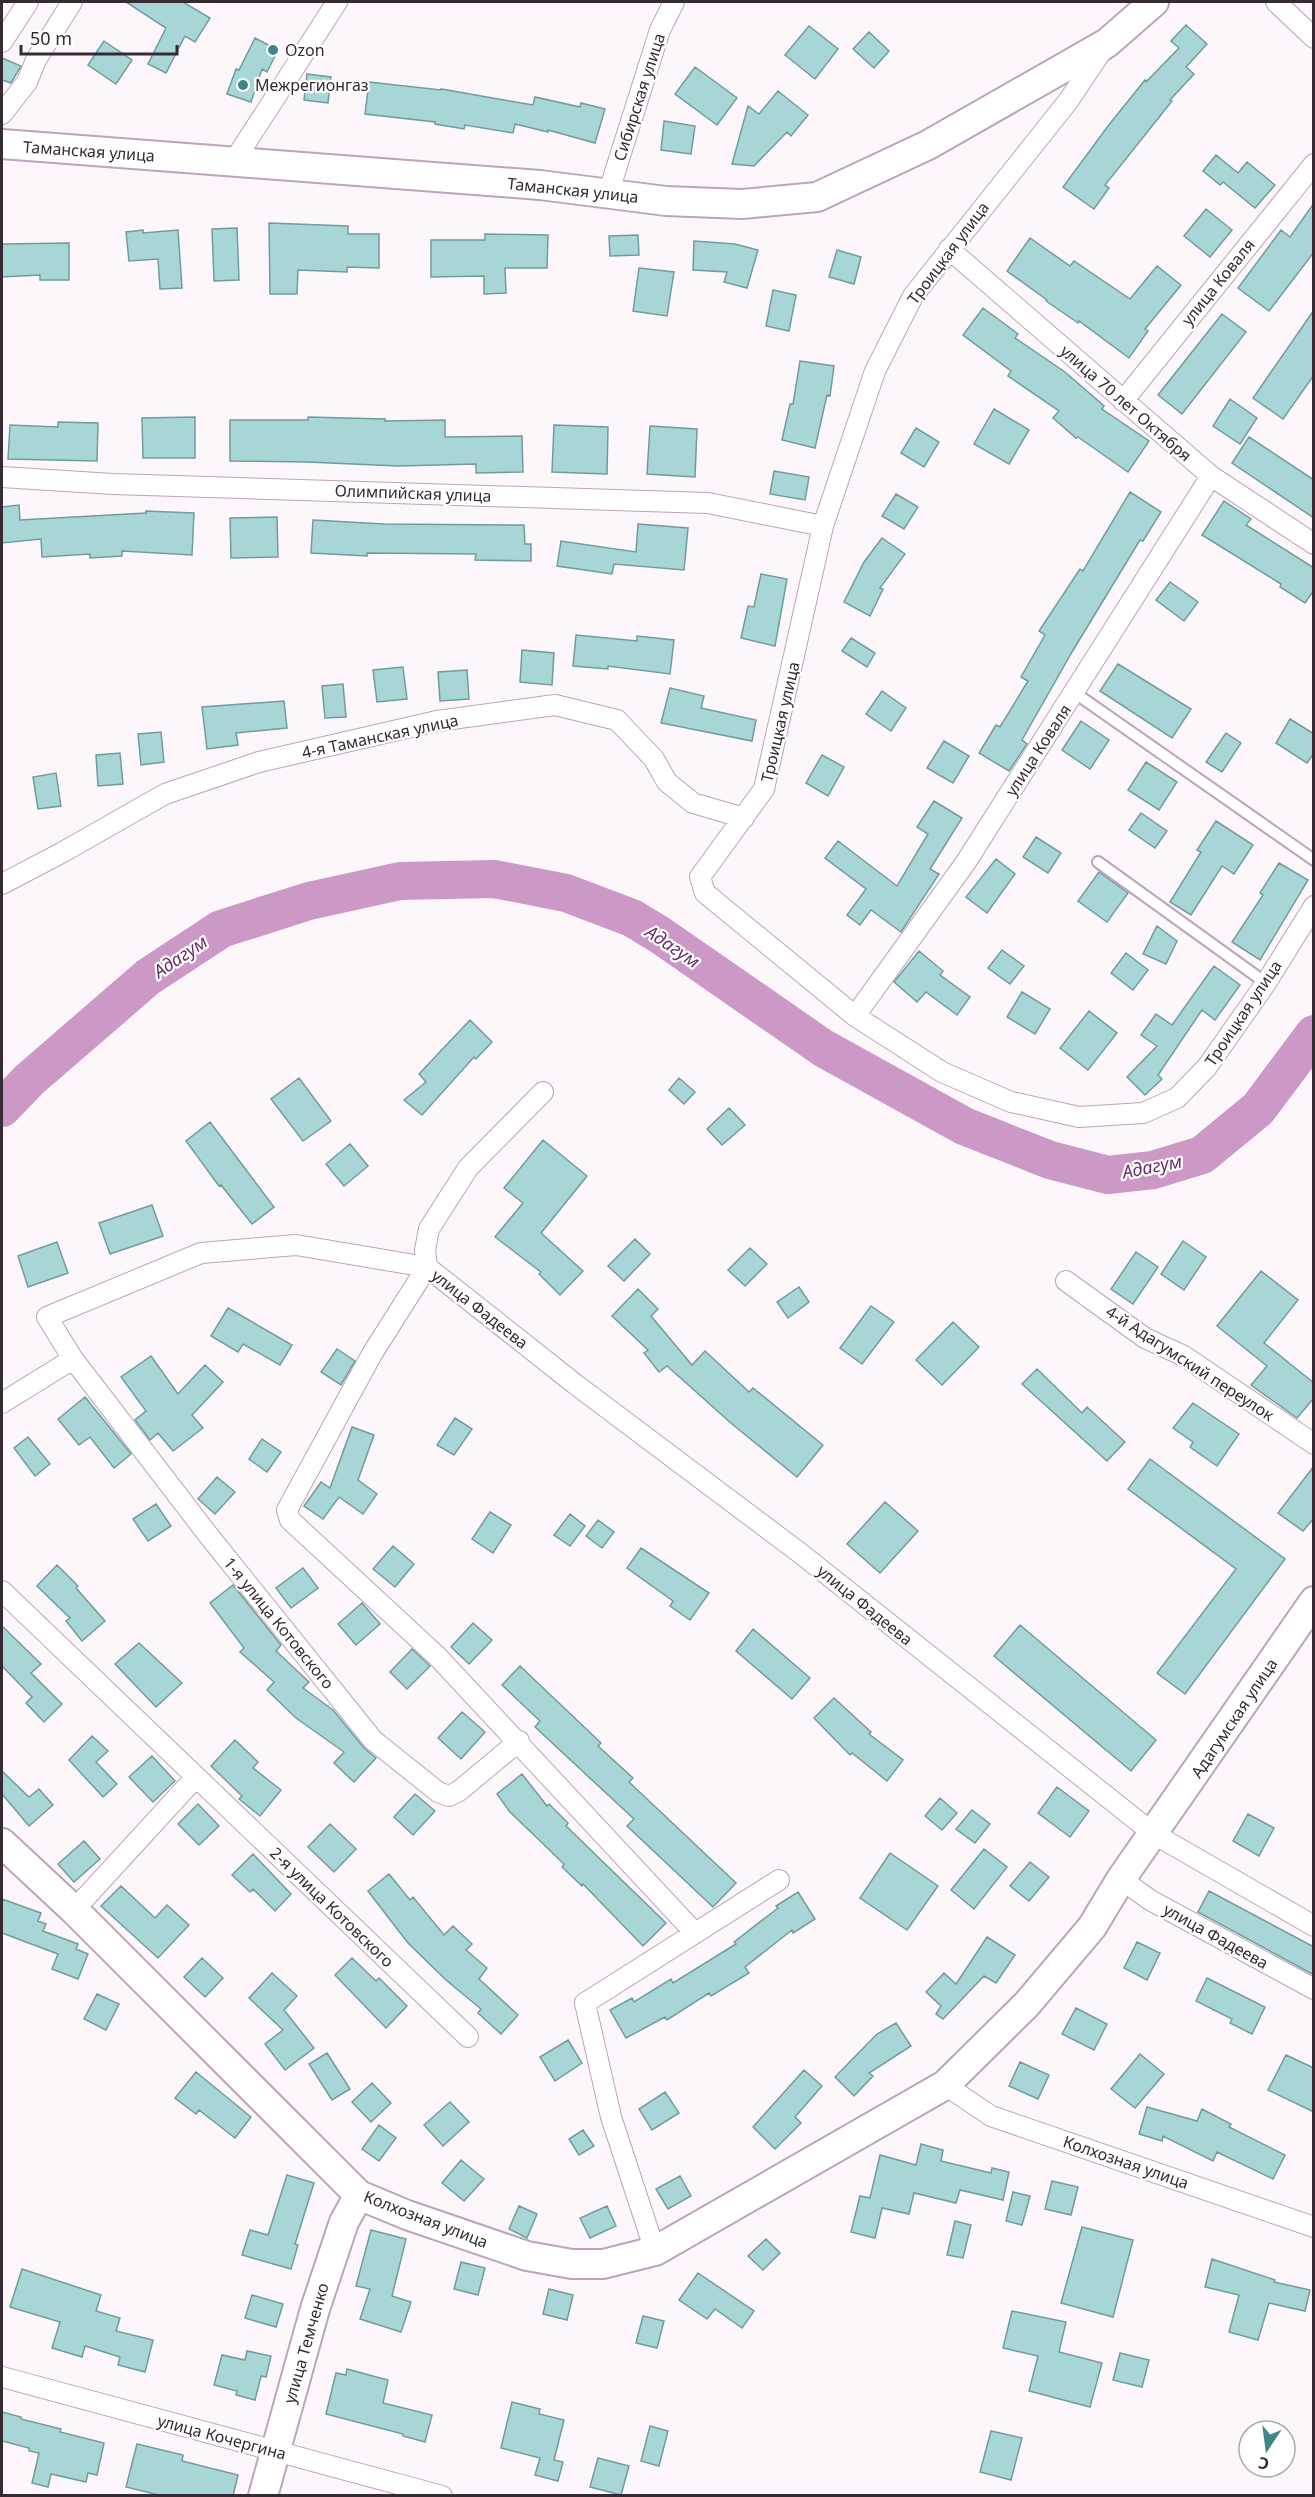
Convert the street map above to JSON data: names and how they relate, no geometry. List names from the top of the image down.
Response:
{
  "streets": {
    "main road": [
      "Таманская улица",
      "Троицкая улица",
      "Адагумская улица",
      "Колхозная улица",
      "улица Темченко"
    ],
    "street": [
      "Сибирская улица",
      "улица Коваля",
      "улица 70 лет Октября",
      "Олимпийская улица",
      "4-я Таманская улица",
      "улица Фадеева",
      "4-й Адагумский переулок",
      "1-я улица Котовского",
      "2-я улица Котовского",
      "улица Кочергина"
    ]
  },
  "crossings": [
    ["Сибирская улица", "Таманская улица"],
    ["Таманская улица", "Троицкая улица"],
    ["Троицкая улица", "улица Коваля"],
    ["Троицкая улица", "улица 70 лет Октября"],
    ["Троицкая улица", "Олимпийская улица"],
    ["Троицкая улица", "4-я Таманская улица"],
    ["улица Коваля", "улица 70 лет Октября"],
    ["улица Фадеева", "1-я улица Котовского"],
    ["улица Фадеева", "Адагумская улица"],
    ["улица Фадеева", "Колхозная улица"],
    ["Адагумская улица", "Колхозная улица"],
    ["Колхозная улица", "улица Темченко"],
    ["улица Темченко", "улица Кочергина"]
  ],
  "water": ["Адагум"],
  "places": ["Ozon", "Межрегионгаз"],
  "scale_bar": "50 m",
  "north": "bottom"
}
